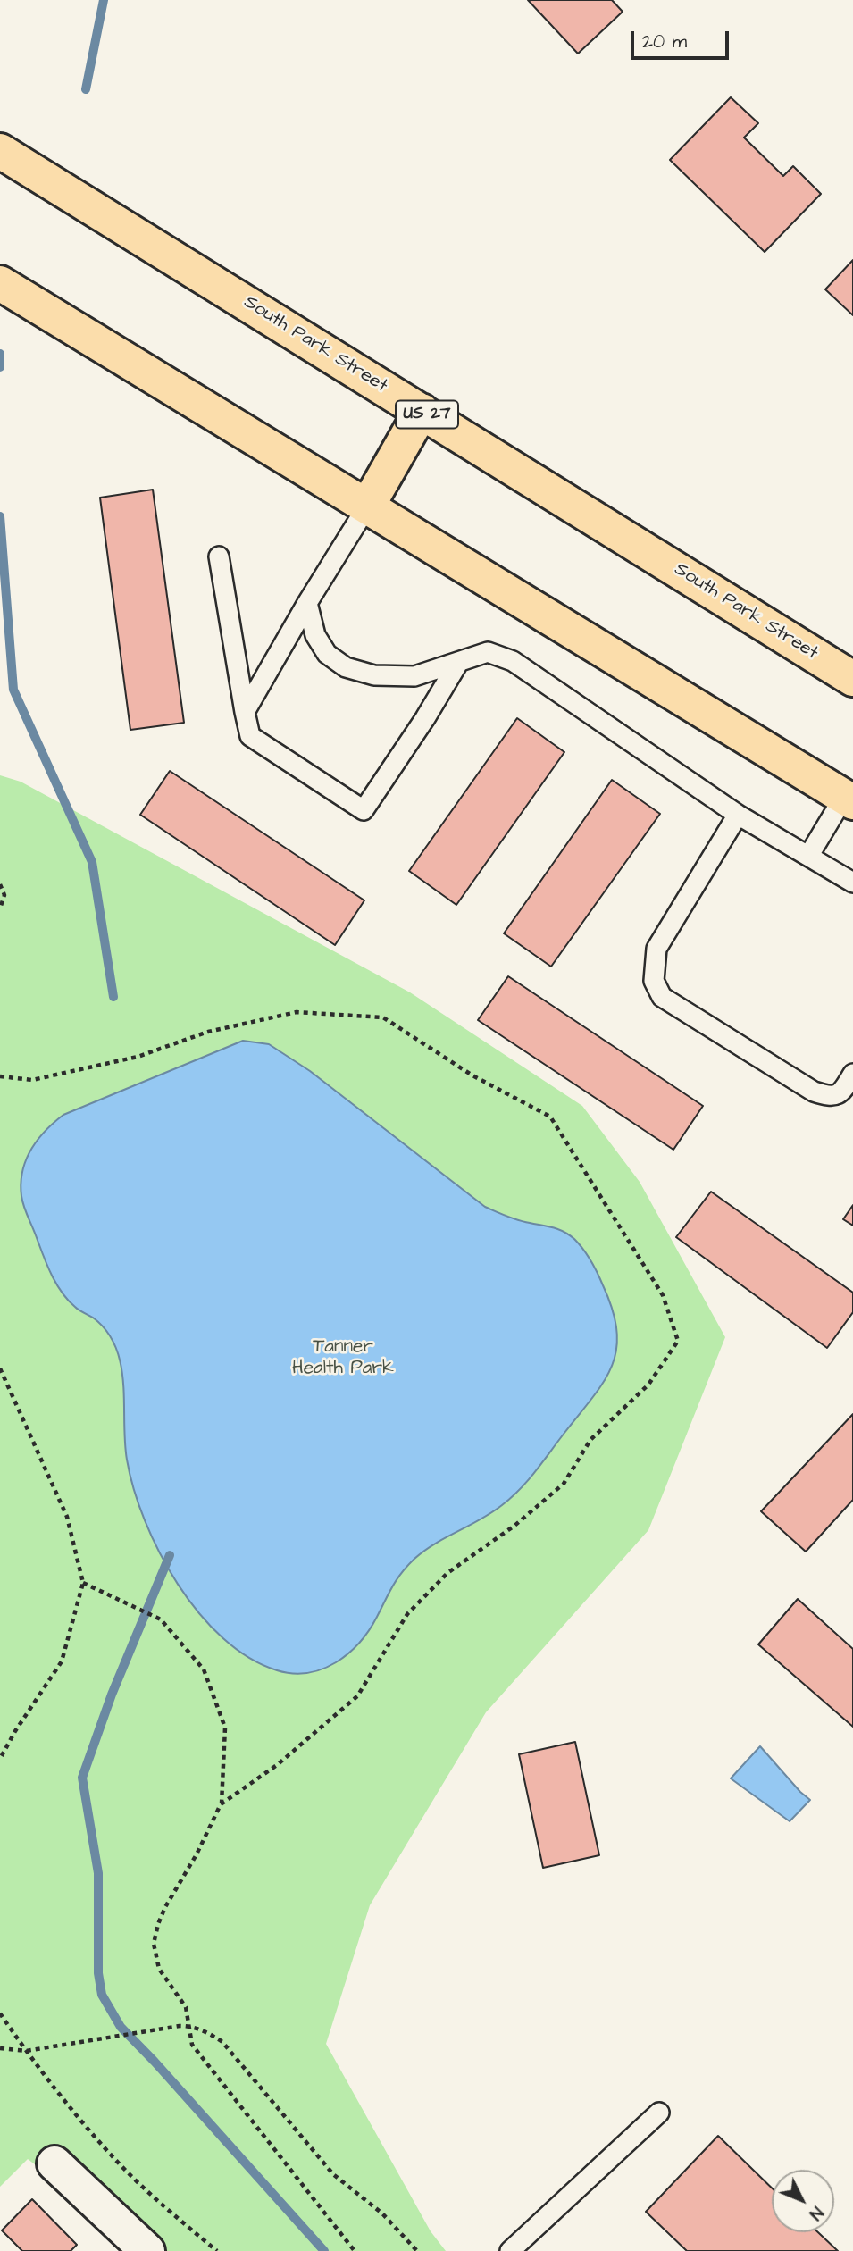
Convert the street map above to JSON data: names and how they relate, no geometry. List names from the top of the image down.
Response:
{
  "streets": {
    "main road": ["South Park Street", "US 27"]
  },
  "parks": ["Tanner Health Park"],
  "scale_bar": "20 m",
  "north": "bottom right"
}
